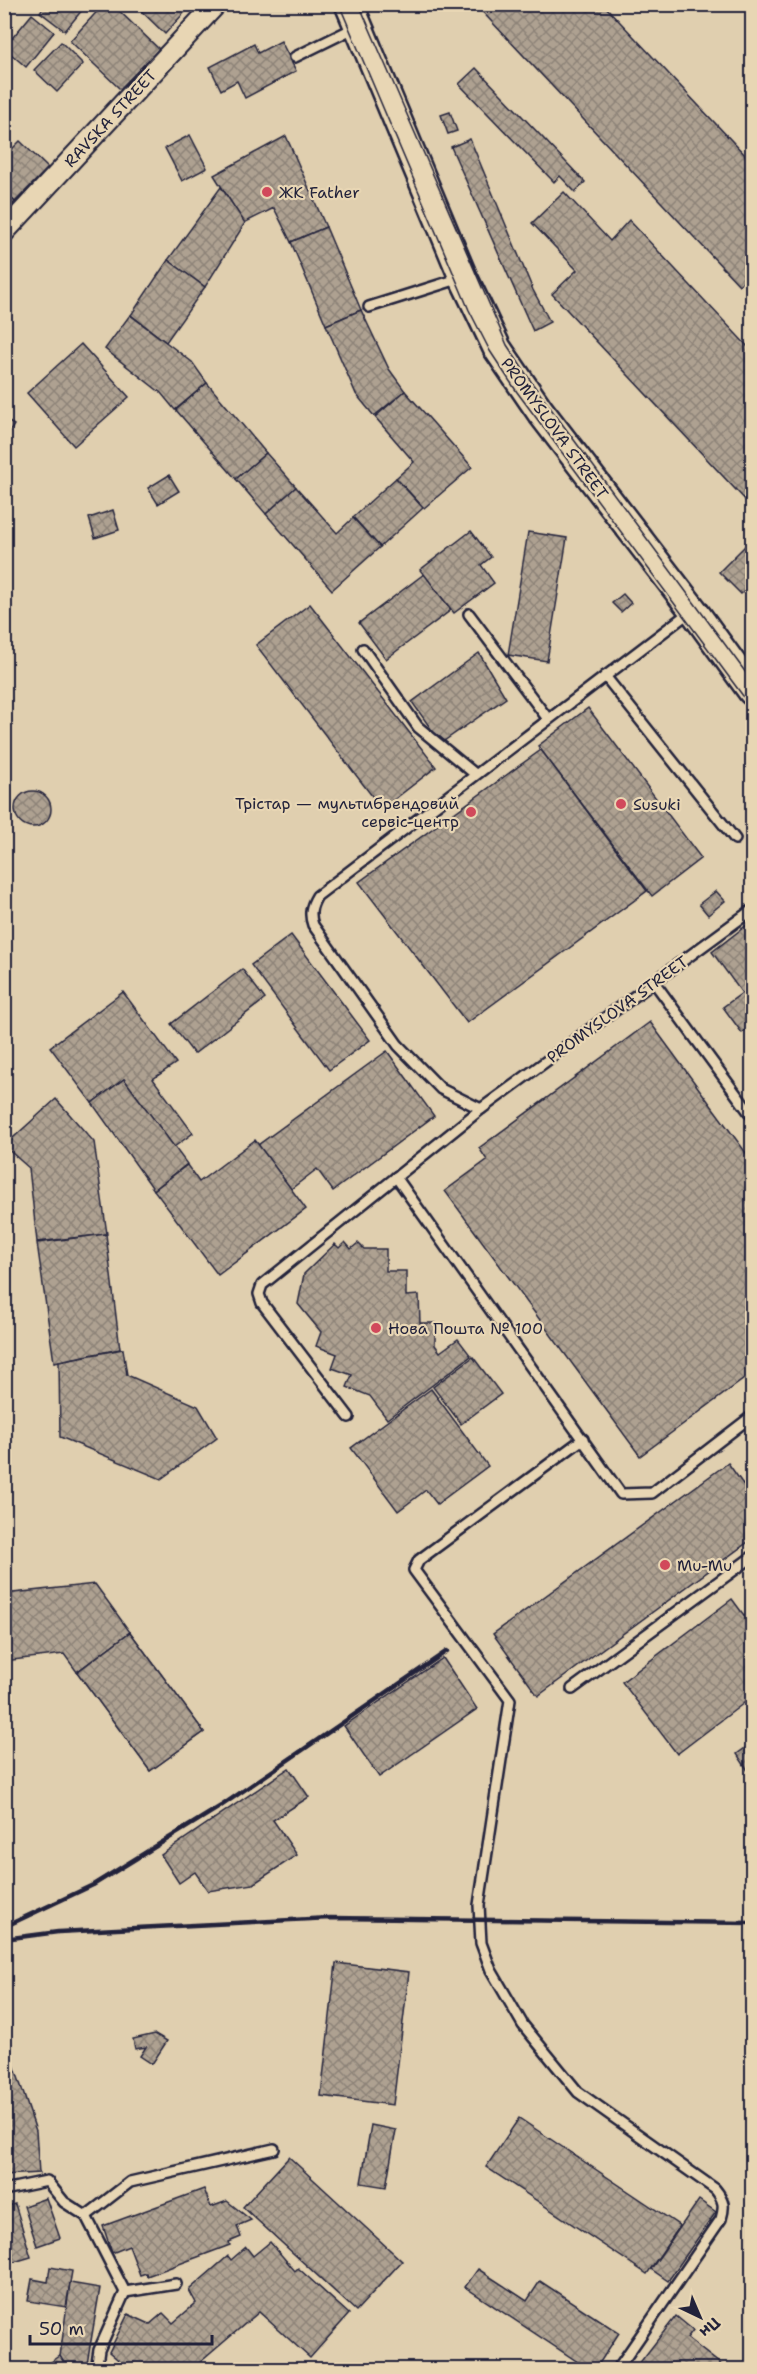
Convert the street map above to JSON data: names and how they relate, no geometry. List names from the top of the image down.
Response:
{
  "streets": {
    "main road": ["PROMYSLOVA STREET"],
    "street": ["RAVSKA STREET"]
  },
  "places": [
    "ЖК Father",
    "Susuki",
    "Трістар — мультибрендовий сервіс-центр",
    "Нова Пошта № 100",
    "Mu-Mu"
  ],
  "scale_bar": "50 m",
  "north": "bottom right"
}
